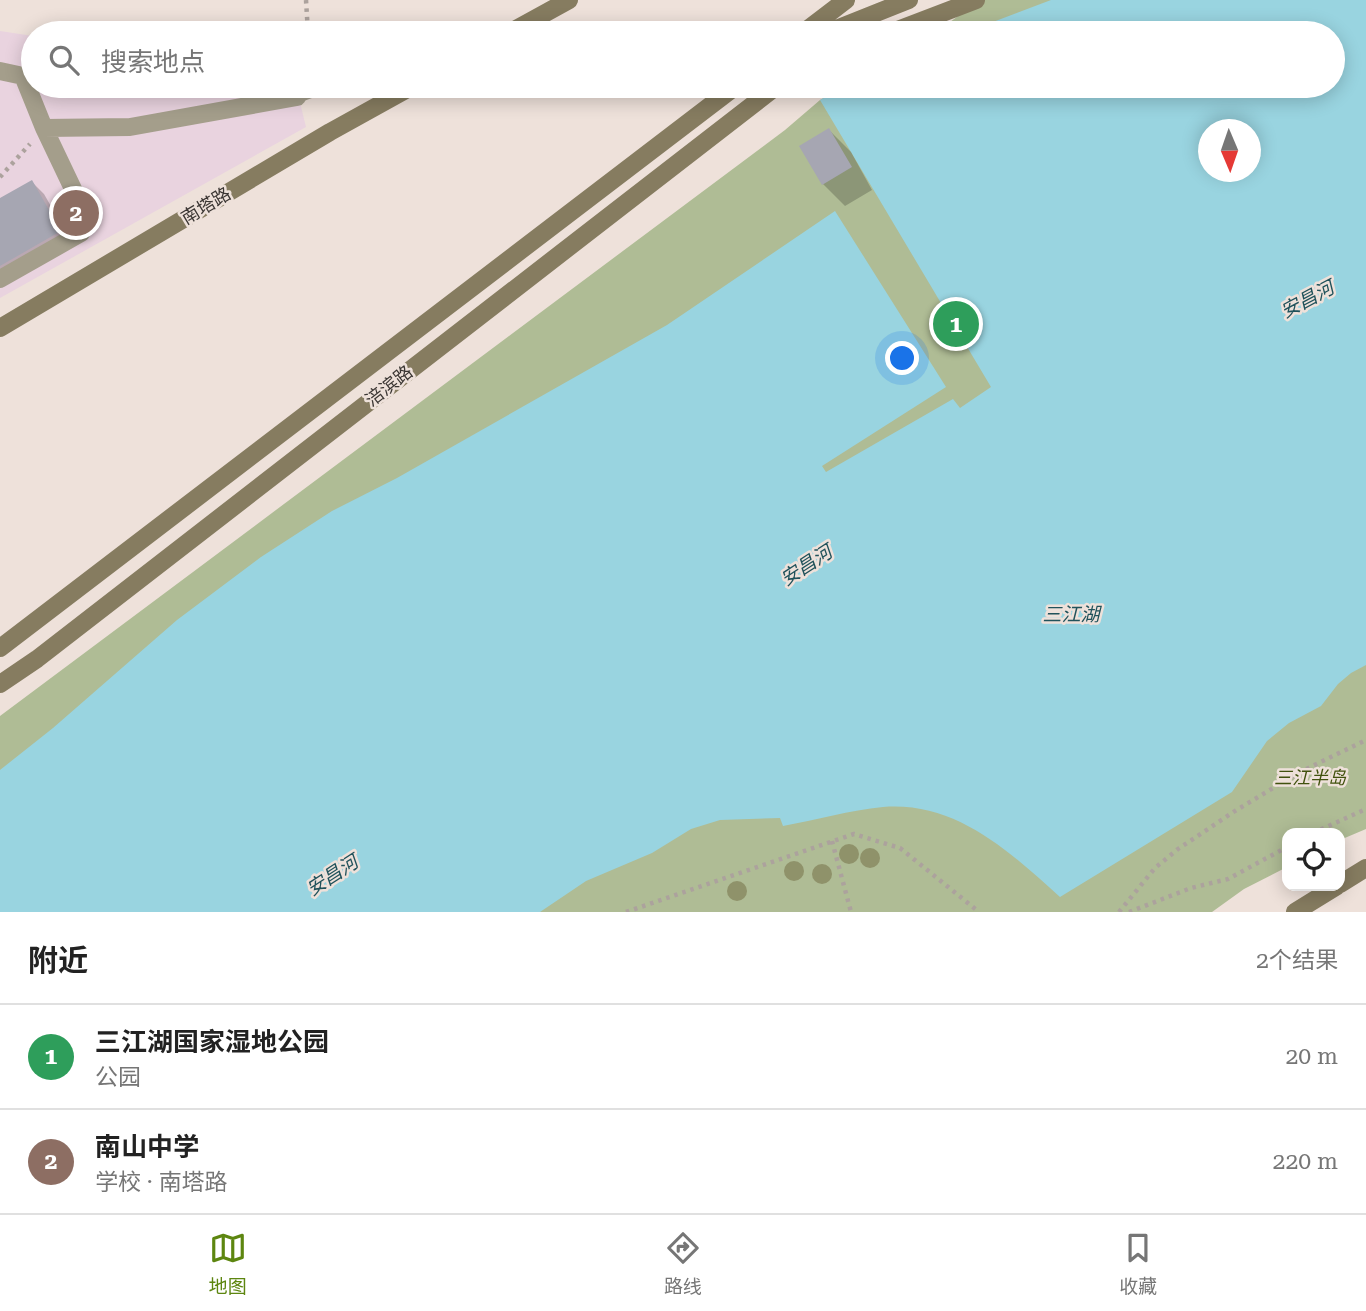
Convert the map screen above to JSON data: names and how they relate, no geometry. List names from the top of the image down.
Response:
{
  "streets": {
    "main road": ["南塔路", "涪滨路"]
  },
  "water": ["安昌河", "三江湖"],
  "parks": ["三江半岛"],
  "north": "bottom",
  "page": {
    "search": "搜索地点",
    "pins": ["2", "1"],
    "heading": ["附近", "2个结果"],
    "list": [
      {
        "mark": "1",
        "name": "三江湖国家湿地公园",
        "note": "公园",
        "value": "20 m"
      },
      {
        "mark": "2",
        "name": "南山中学",
        "note": "学校 · 南塔路",
        "value": "220 m"
      }
    ],
    "nav": ["地图", "路线", "收藏"]
  }
}
